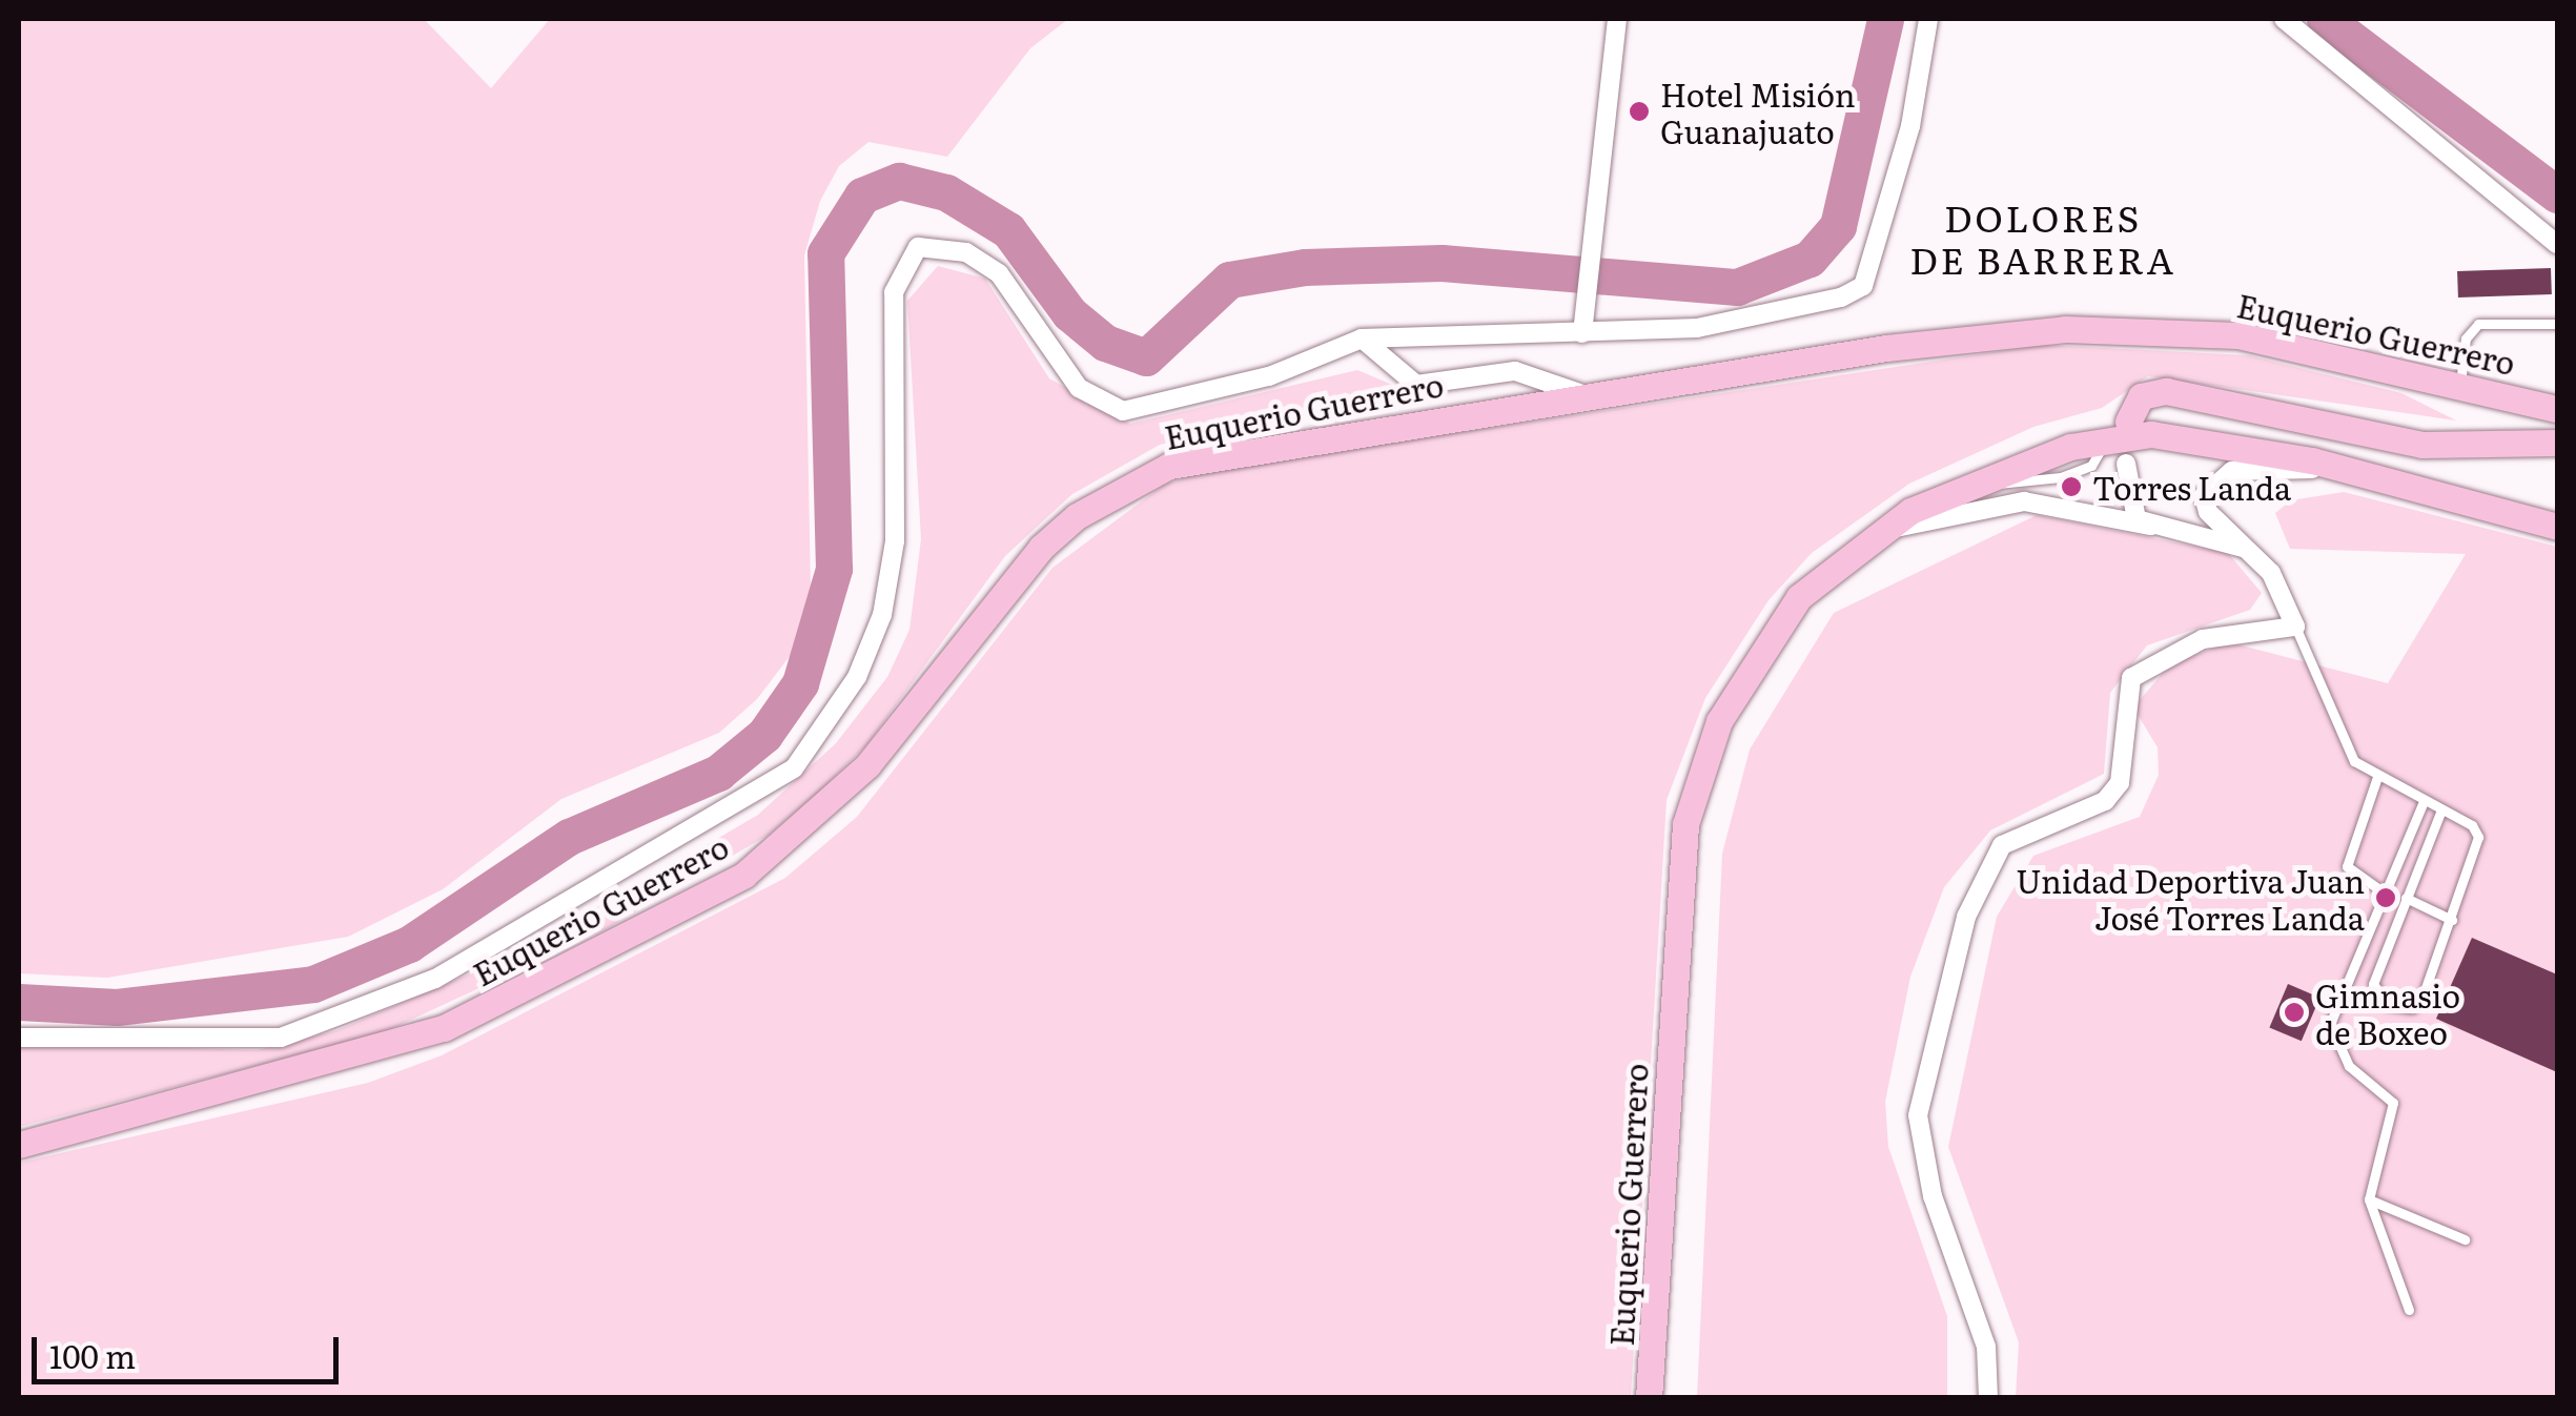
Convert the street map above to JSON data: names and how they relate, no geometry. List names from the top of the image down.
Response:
{
  "streets": {
    "main road": ["Euquerio Guerrero"]
  },
  "districts": ["DOLORES DE BARRERA"],
  "places": [
    "Hotel Misión Guanajuato",
    "Torres Landa",
    "Unidad Deportiva Juan José Torres Landa",
    "Gimnasio de Boxeo"
  ],
  "scale_bar": "100 m"
}
